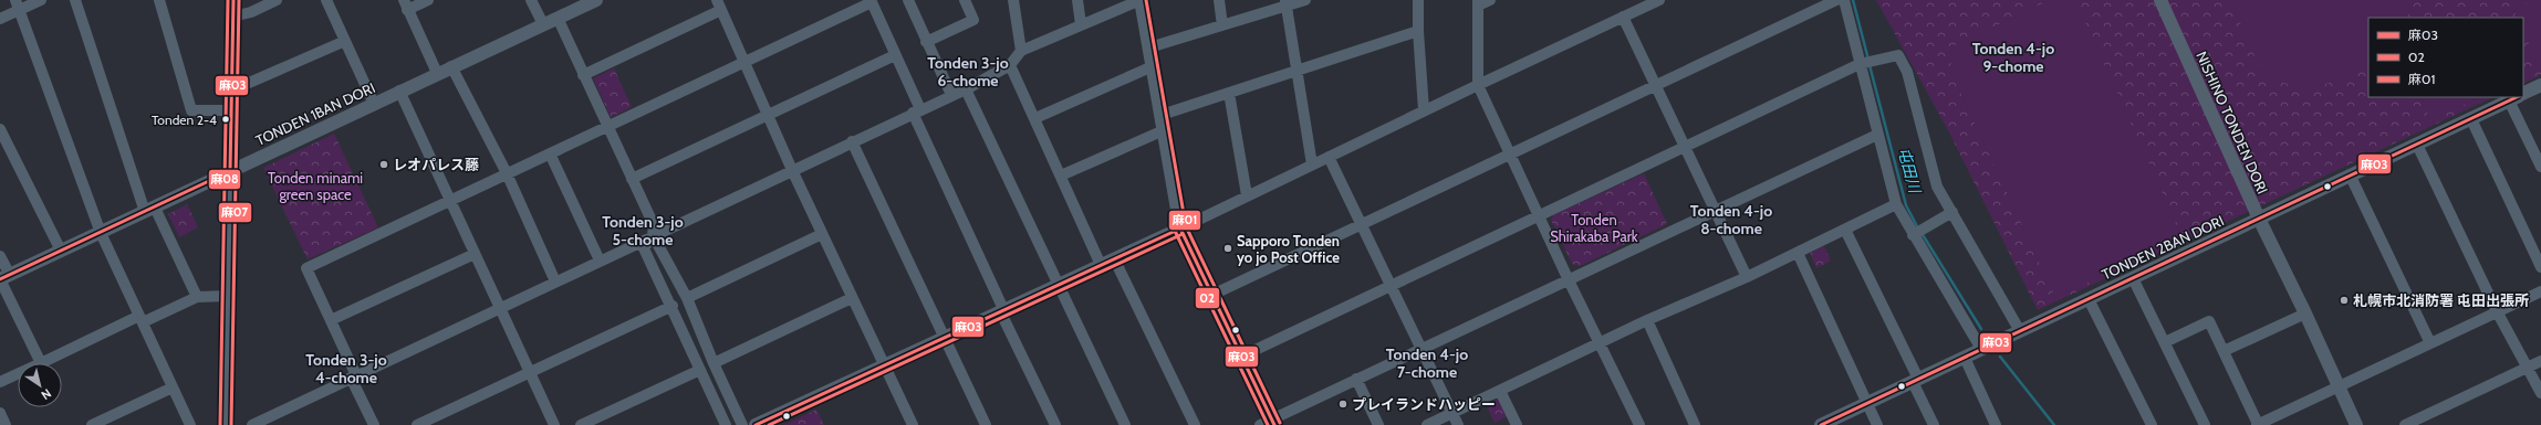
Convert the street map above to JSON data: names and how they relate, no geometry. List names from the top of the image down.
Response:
{
  "streets": {
    "street": ["TONDEN 1BAN DORI", "NISHINO TONDEN DORI", "TONDEN 2BAN DORI"]
  },
  "crossings": [
    ["NISHINO TONDEN DORI", "TONDEN 2BAN DORI"]
  ],
  "districts": [
    "Tonden 4-jo 9-chome",
    "Tonden 3-jo 6-chome",
    "Tonden 4-jo 8-chome",
    "Tonden 3-jo 5-chome",
    "Tonden 4-jo 7-chome",
    "Tonden 3-jo 4-chome"
  ],
  "water": ["屯田川"],
  "parks": ["Tonden minami green space", "Tonden Shirakaba Park"],
  "places": [
    "Tonden 2-4",
    "レオパレス藤",
    "Sapporo Tonden yo jo Post Office",
    "札幌市北消防署 屯田出張所",
    "プレイランドハッピー"
  ],
  "lines": [
    "transit line 麻03",
    "transit line 麻01",
    "transit line 麻07",
    "transit line 麻08",
    "transit line 02"
  ],
  "legend": ["麻03", "02", "麻01"],
  "north": "bottom right"
}
